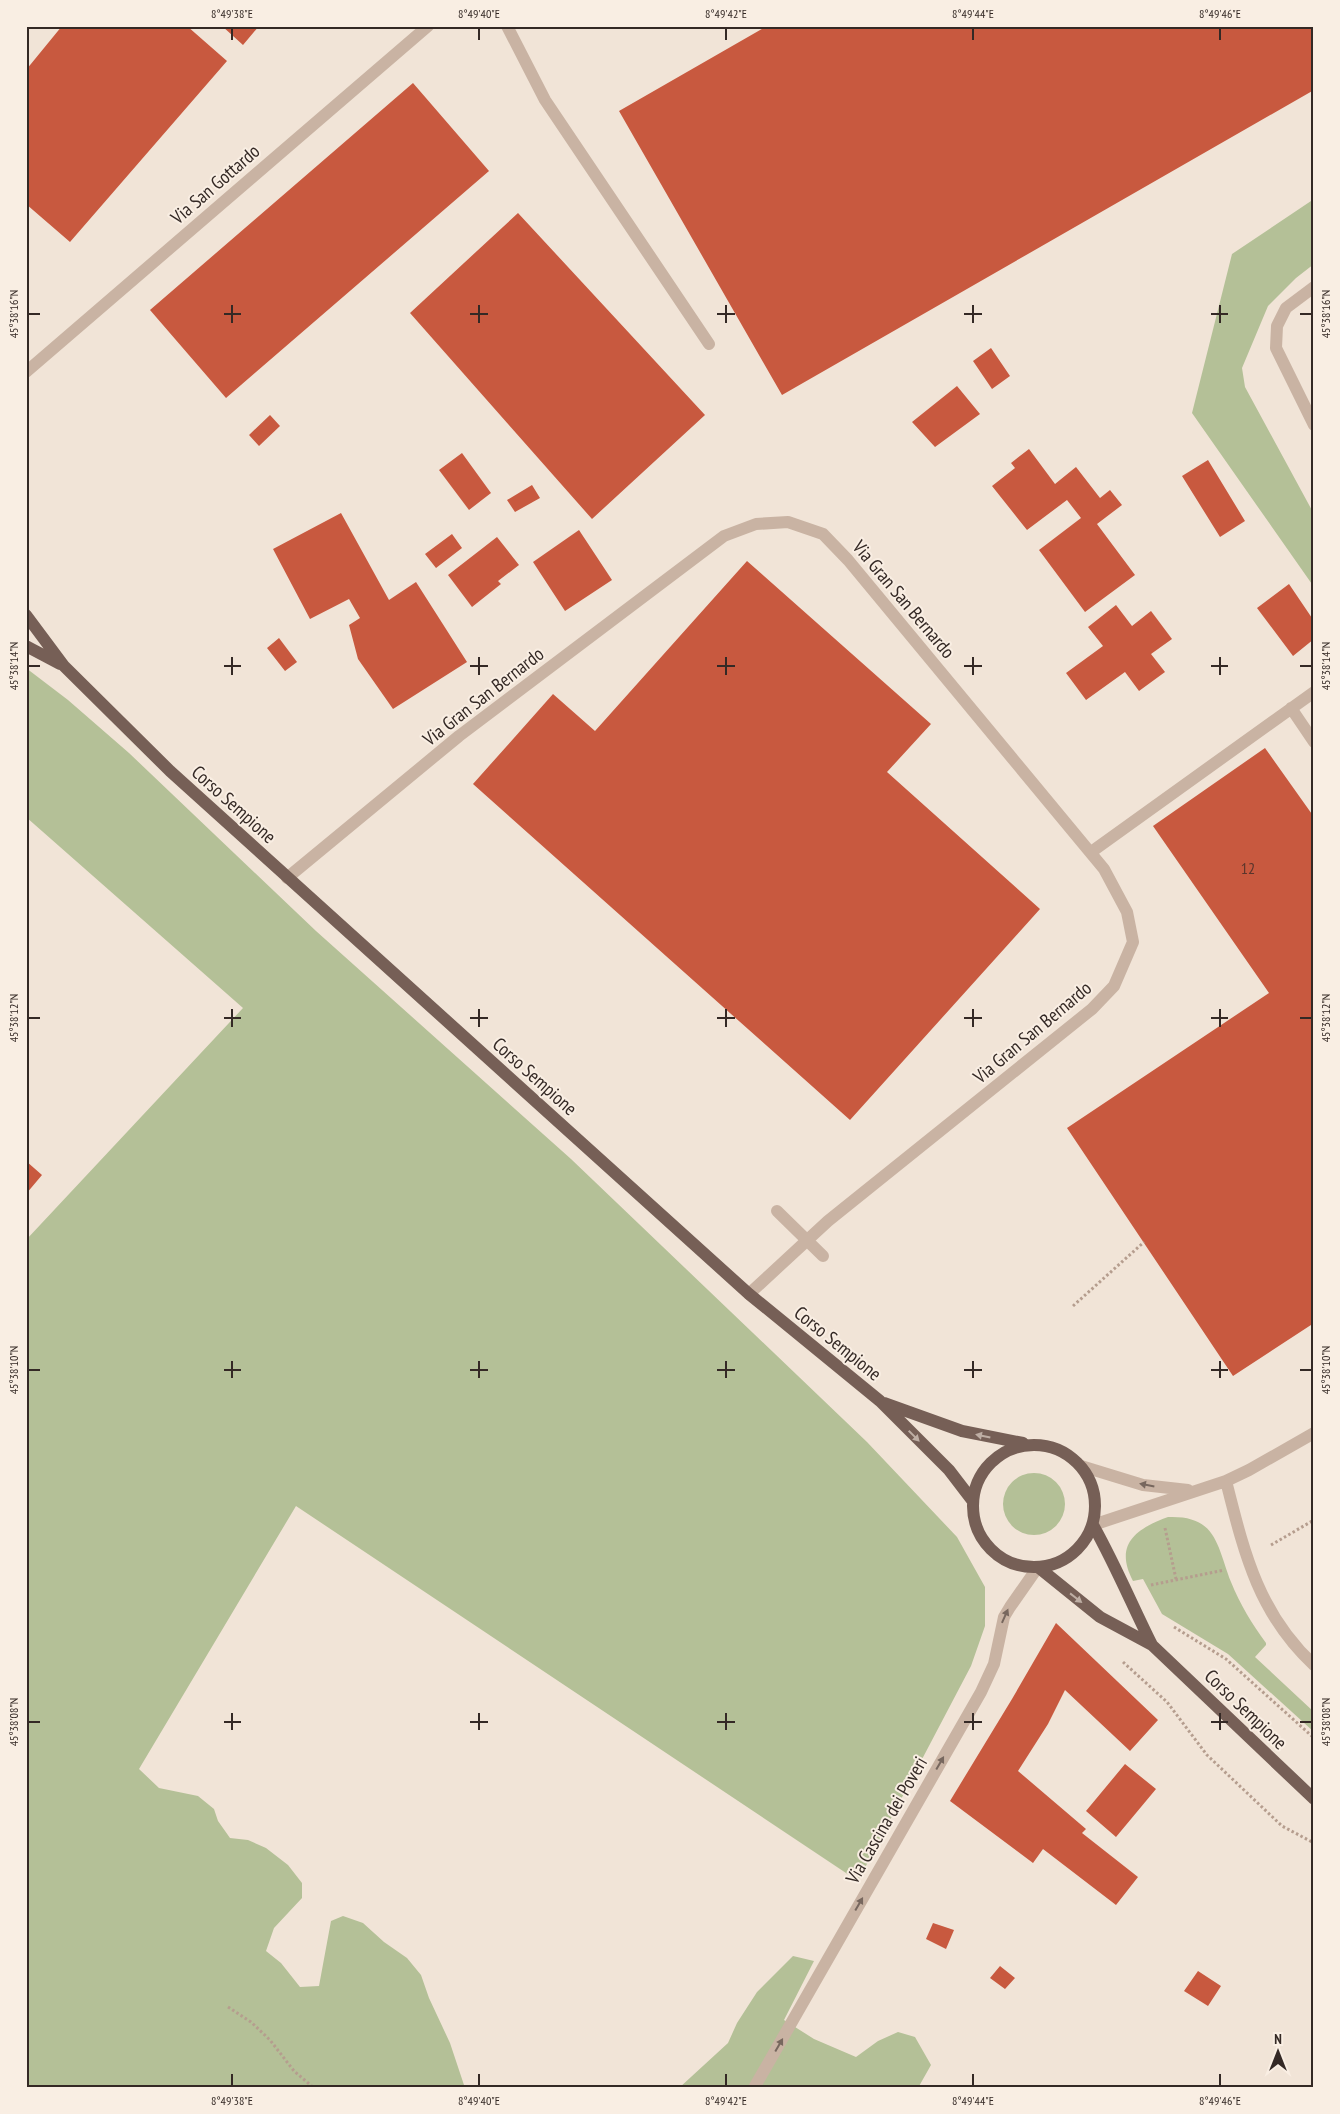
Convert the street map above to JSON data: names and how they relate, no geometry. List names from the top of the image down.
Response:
{
  "streets": {
    "main road": ["Corso Sempione"],
    "street": ["Via San Gottardo", "Via Gran San Bernardo", "Via Cascina dei Poveri"]
  },
  "crossings": [
    ["Via Gran San Bernardo", "Corso Sempione"],
    ["Corso Sempione", "Via Cascina dei Poveri"]
  ],
  "one_way": ["Via Cascina dei Poveri"],
  "house_numbers": ["12"],
  "north": "top",
  "coordinates": [
    "8°49'38\"E",
    "8°49'40\"E",
    "8°49'42\"E",
    "8°49'44\"E",
    "8°49'46\"E",
    "45°38'16\"N",
    "45°38'14\"N",
    "45°38'12\"N",
    "45°38'10\"N",
    "45°38'08\"N"
  ]
}
